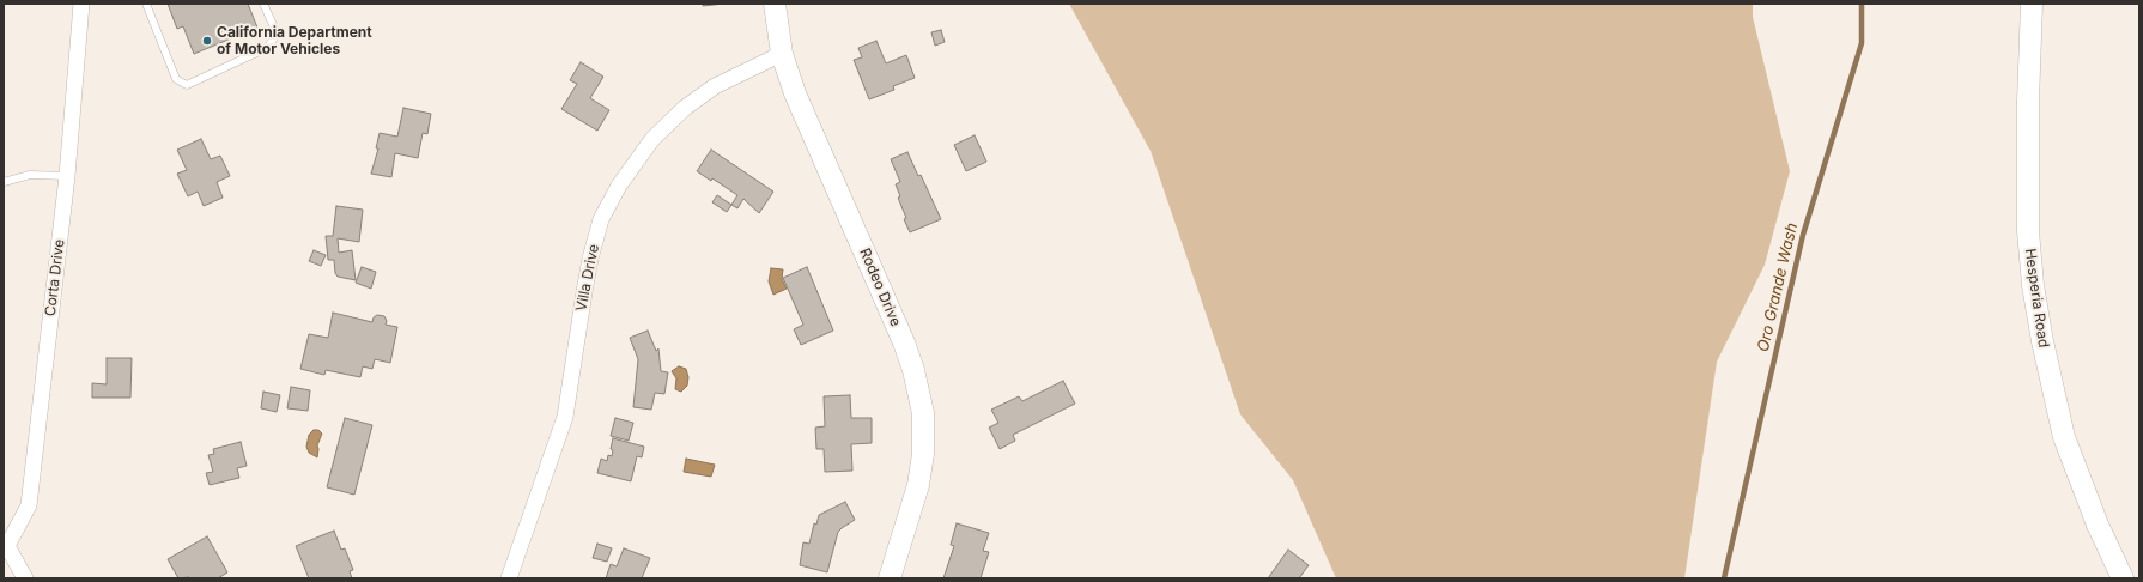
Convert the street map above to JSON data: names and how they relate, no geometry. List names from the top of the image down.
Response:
{
  "streets": {
    "street": [
      "Corta Drive",
      "Villa Drive",
      "Rodeo Drive",
      "Hesperia Road"
    ]
  },
  "crossings": [
    ["Villa Drive", "Rodeo Drive"]
  ],
  "water": ["Oro Grande Wash"],
  "places": ["California Department of Motor Vehicles"]
}
